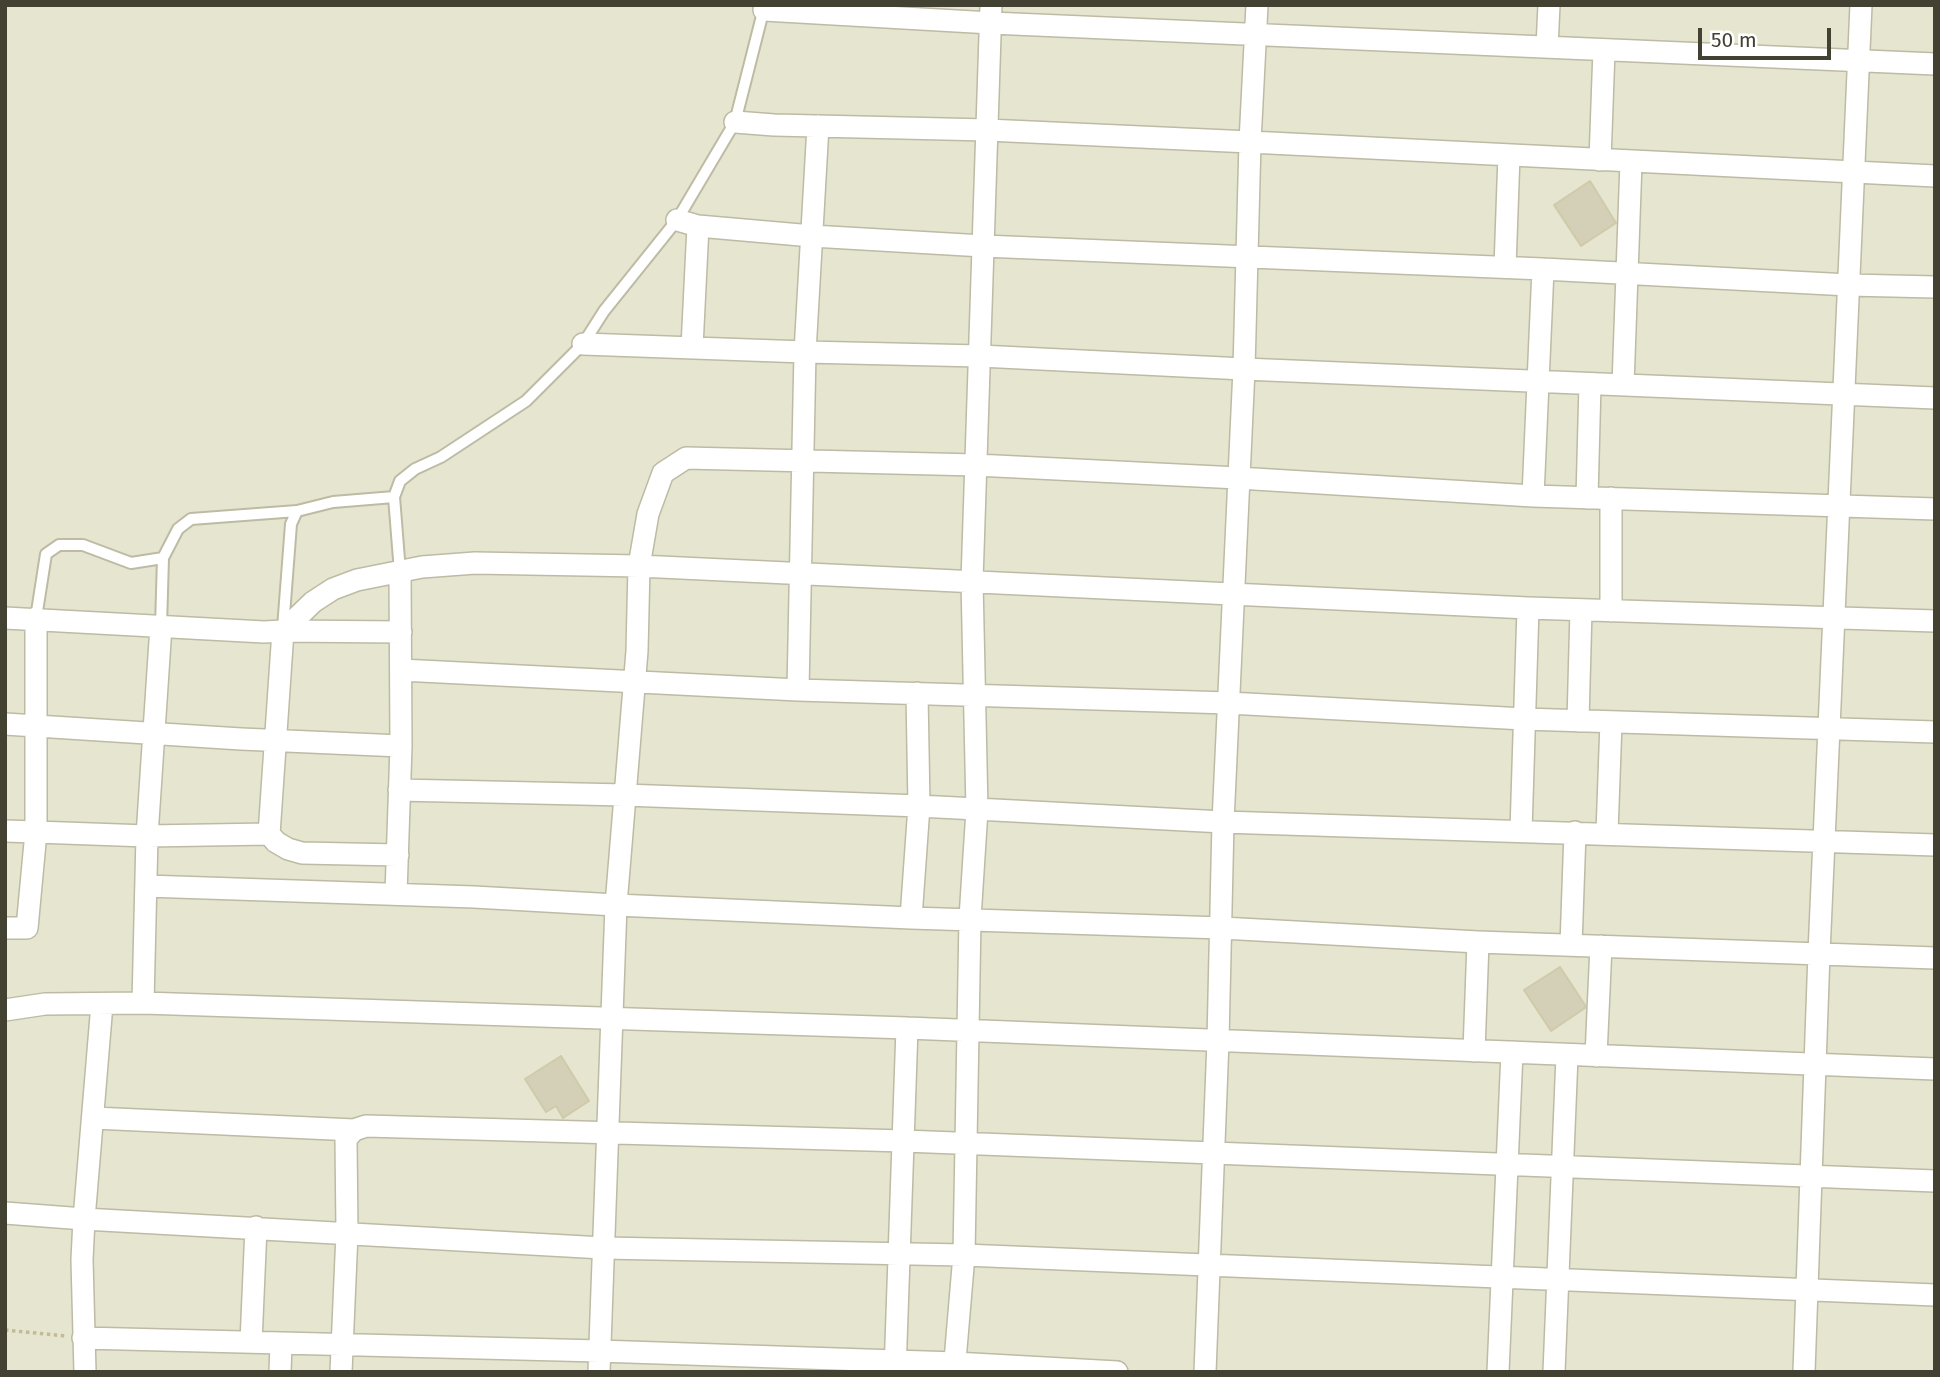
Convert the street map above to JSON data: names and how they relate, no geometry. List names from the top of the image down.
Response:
{
  "scale_bar": "50 m"
}
